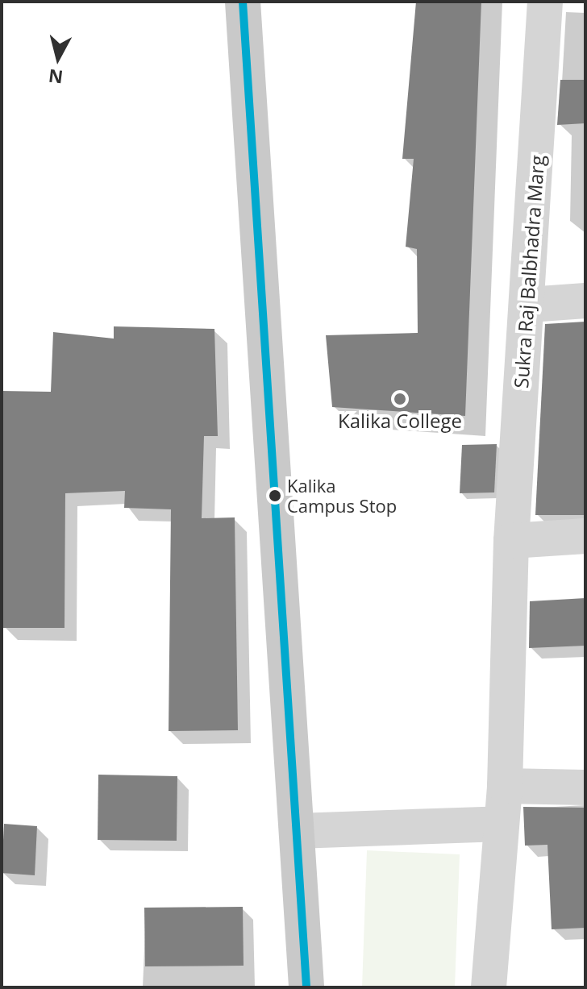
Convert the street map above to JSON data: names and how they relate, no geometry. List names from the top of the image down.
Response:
{
  "streets": {
    "street": ["Sukra Raj Balbhadra Marg"]
  },
  "places": ["Kalika College", "Kalika Campus Stop"],
  "north": "bottom"
}
